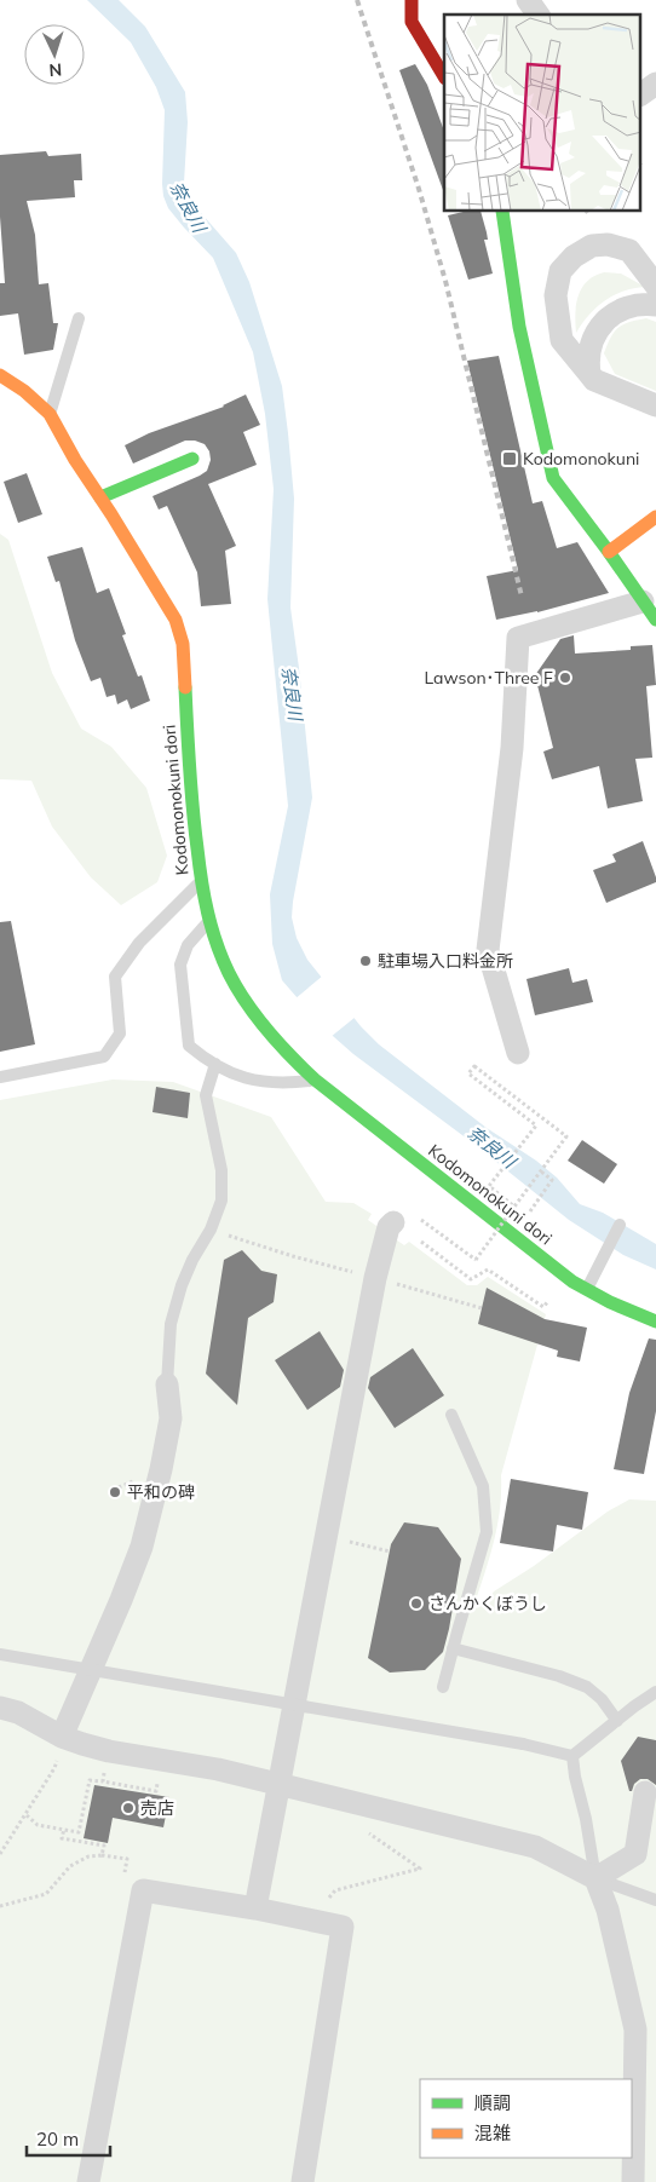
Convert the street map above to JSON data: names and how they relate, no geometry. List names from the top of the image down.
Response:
{
  "streets": {
    "main road": ["Kodomonokuni dori"]
  },
  "water": ["奈良川"],
  "places": {
    "transit": ["Kodomonokuni"],
    "other": [
      "Lawson･Three F",
      "駐車場入口料金所",
      "平和の碑",
      "さんかくぼうし",
      "売店"
    ]
  },
  "legend": ["順調", "混雑"],
  "scale_bar": "20 m",
  "north": "bottom"
}
